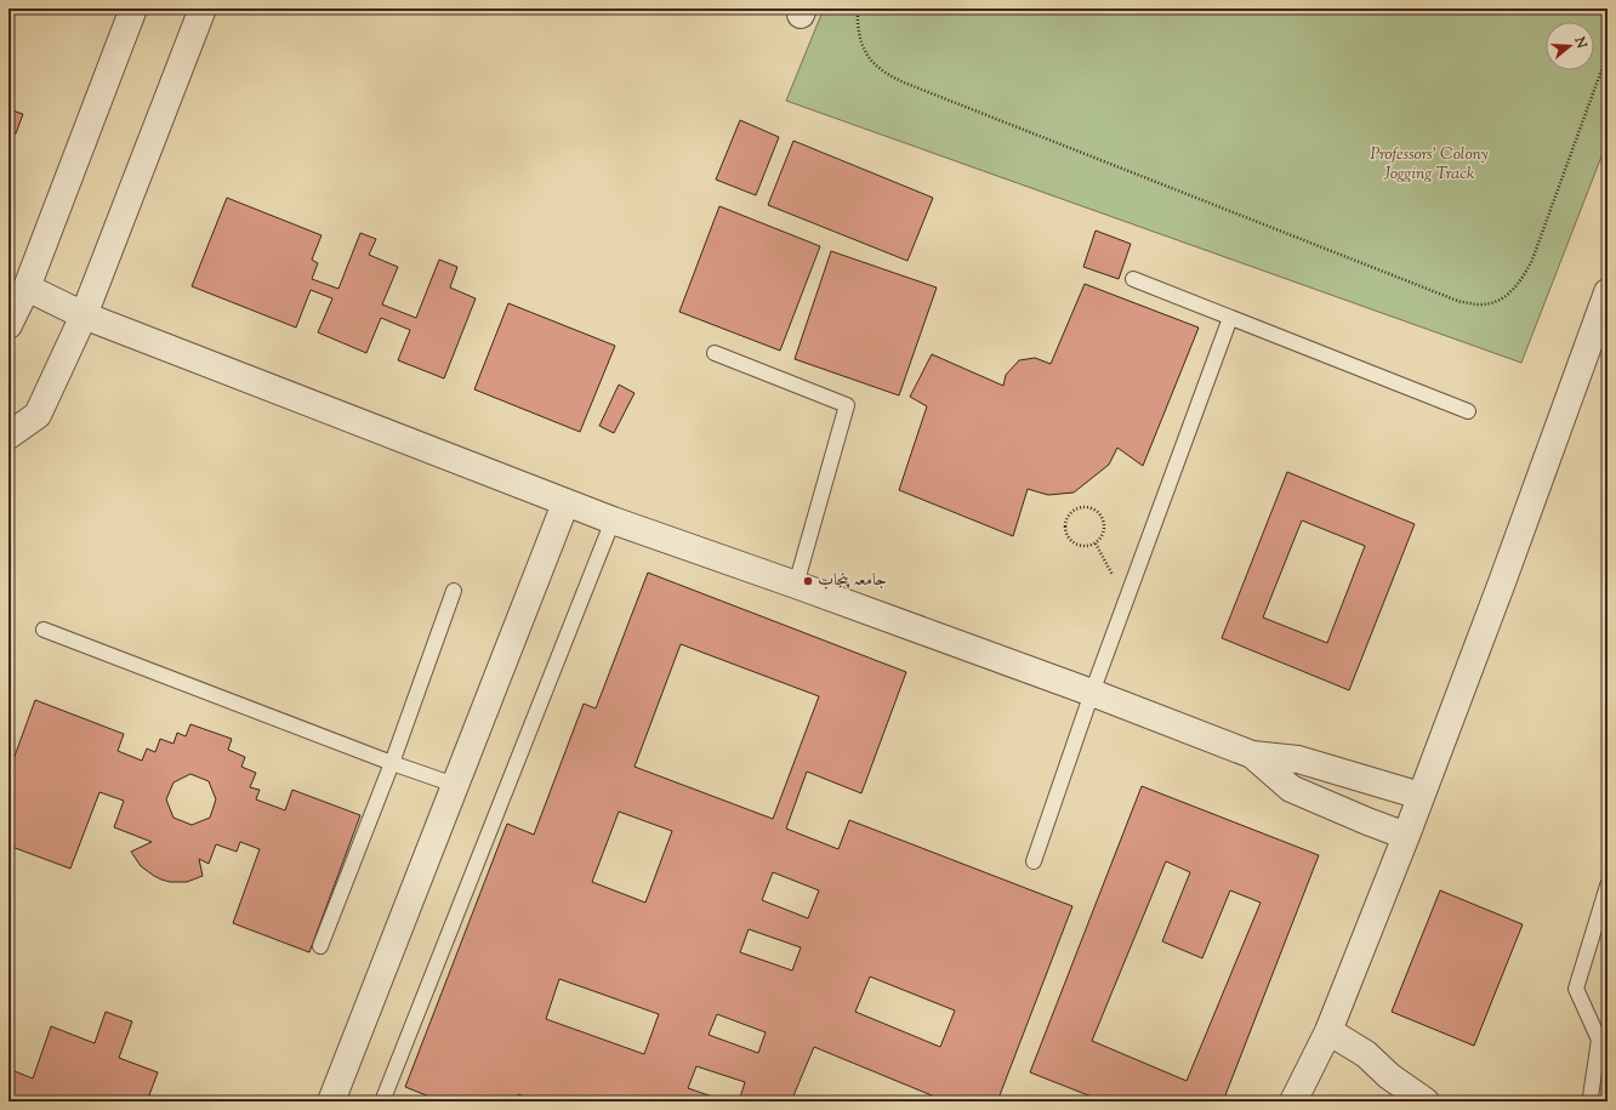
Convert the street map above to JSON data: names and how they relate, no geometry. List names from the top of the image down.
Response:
{
  "parks": ["Professors' Colony Jogging Track"],
  "places": ["جامعہ پنجاب"],
  "north": "right"
}
